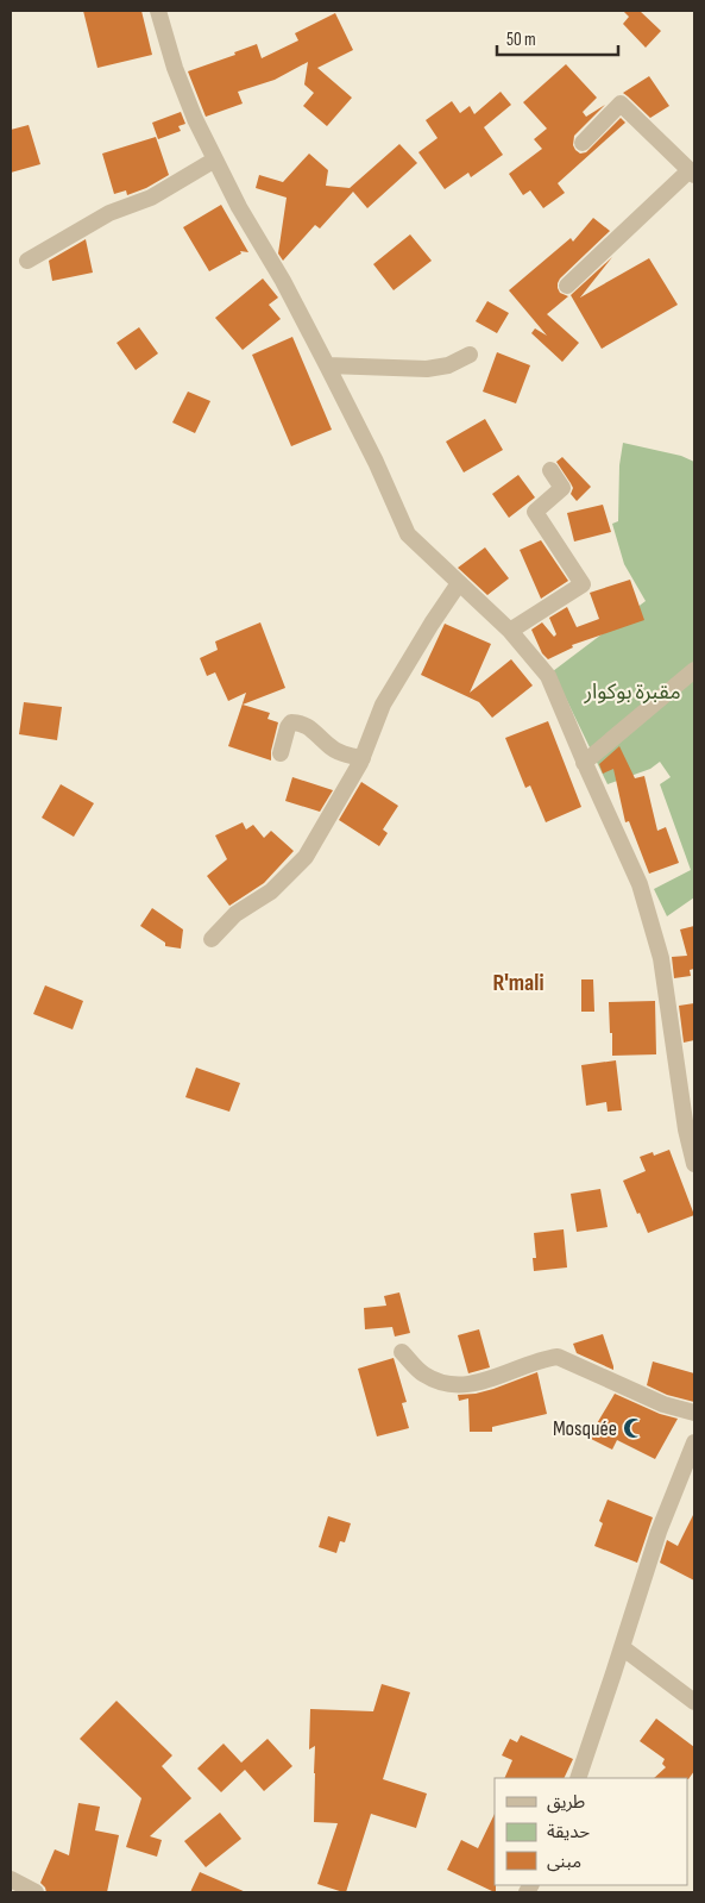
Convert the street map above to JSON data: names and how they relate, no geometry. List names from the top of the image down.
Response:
{
  "districts": ["R'mali"],
  "parks": ["مقبرة بوكوار"],
  "places": {
    "mosque": ["Mosquée"]
  },
  "legend": ["طريق", "حديقة", "مبنى"],
  "scale_bar": "50 m"
}
